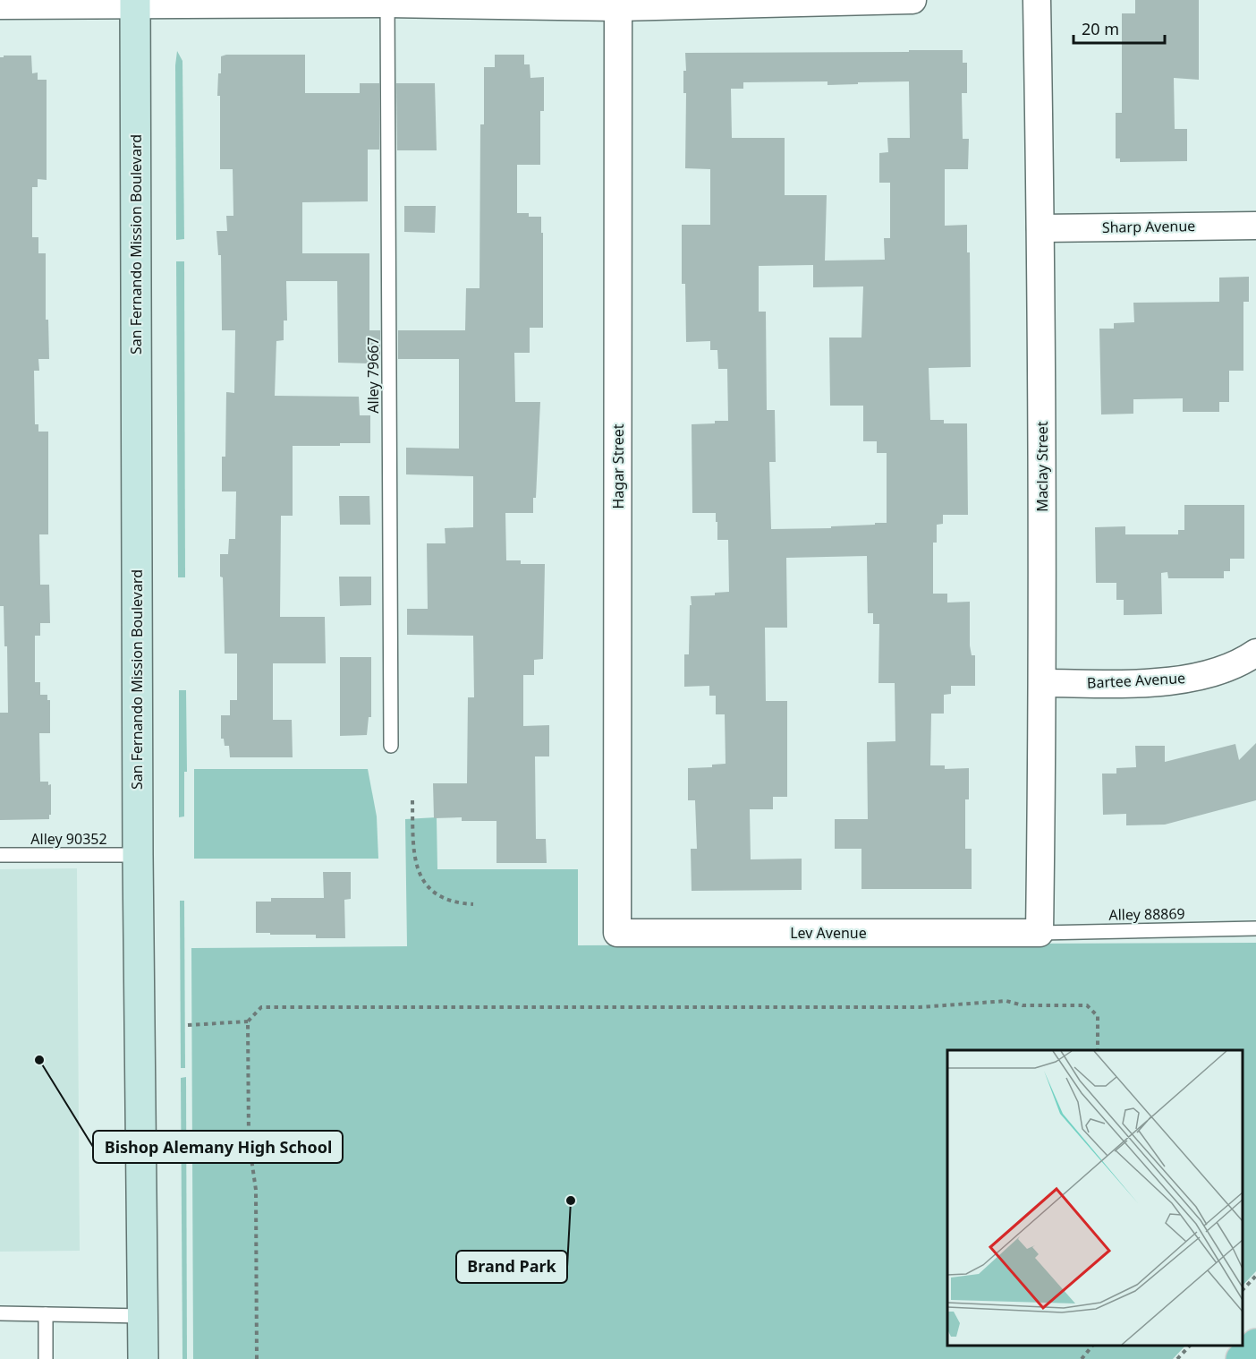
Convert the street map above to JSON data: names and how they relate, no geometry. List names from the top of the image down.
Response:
{
  "streets": {
    "main road": ["San Fernando Mission Boulevard"],
    "street": [
      "Sharp Avenue",
      "Hagar Street",
      "Maclay Street",
      "Bartee Avenue",
      "Lev Avenue"
    ],
    "lane": ["Alley 79667", "Alley 90352", "Alley 88869"]
  },
  "crossings": [
    ["Sharp Avenue", "Maclay Street"],
    ["San Fernando Mission Boulevard", "Alley 90352"],
    ["Hagar Street", "Lev Avenue"],
    ["Maclay Street", "Bartee Avenue"],
    ["Maclay Street", "Alley 88869"],
    ["Maclay Street", "Lev Avenue"],
    ["Alley 88869", "Lev Avenue"]
  ],
  "places": ["Bishop Alemany High School", "Brand Park"],
  "scale_bar": "20 m"
}
